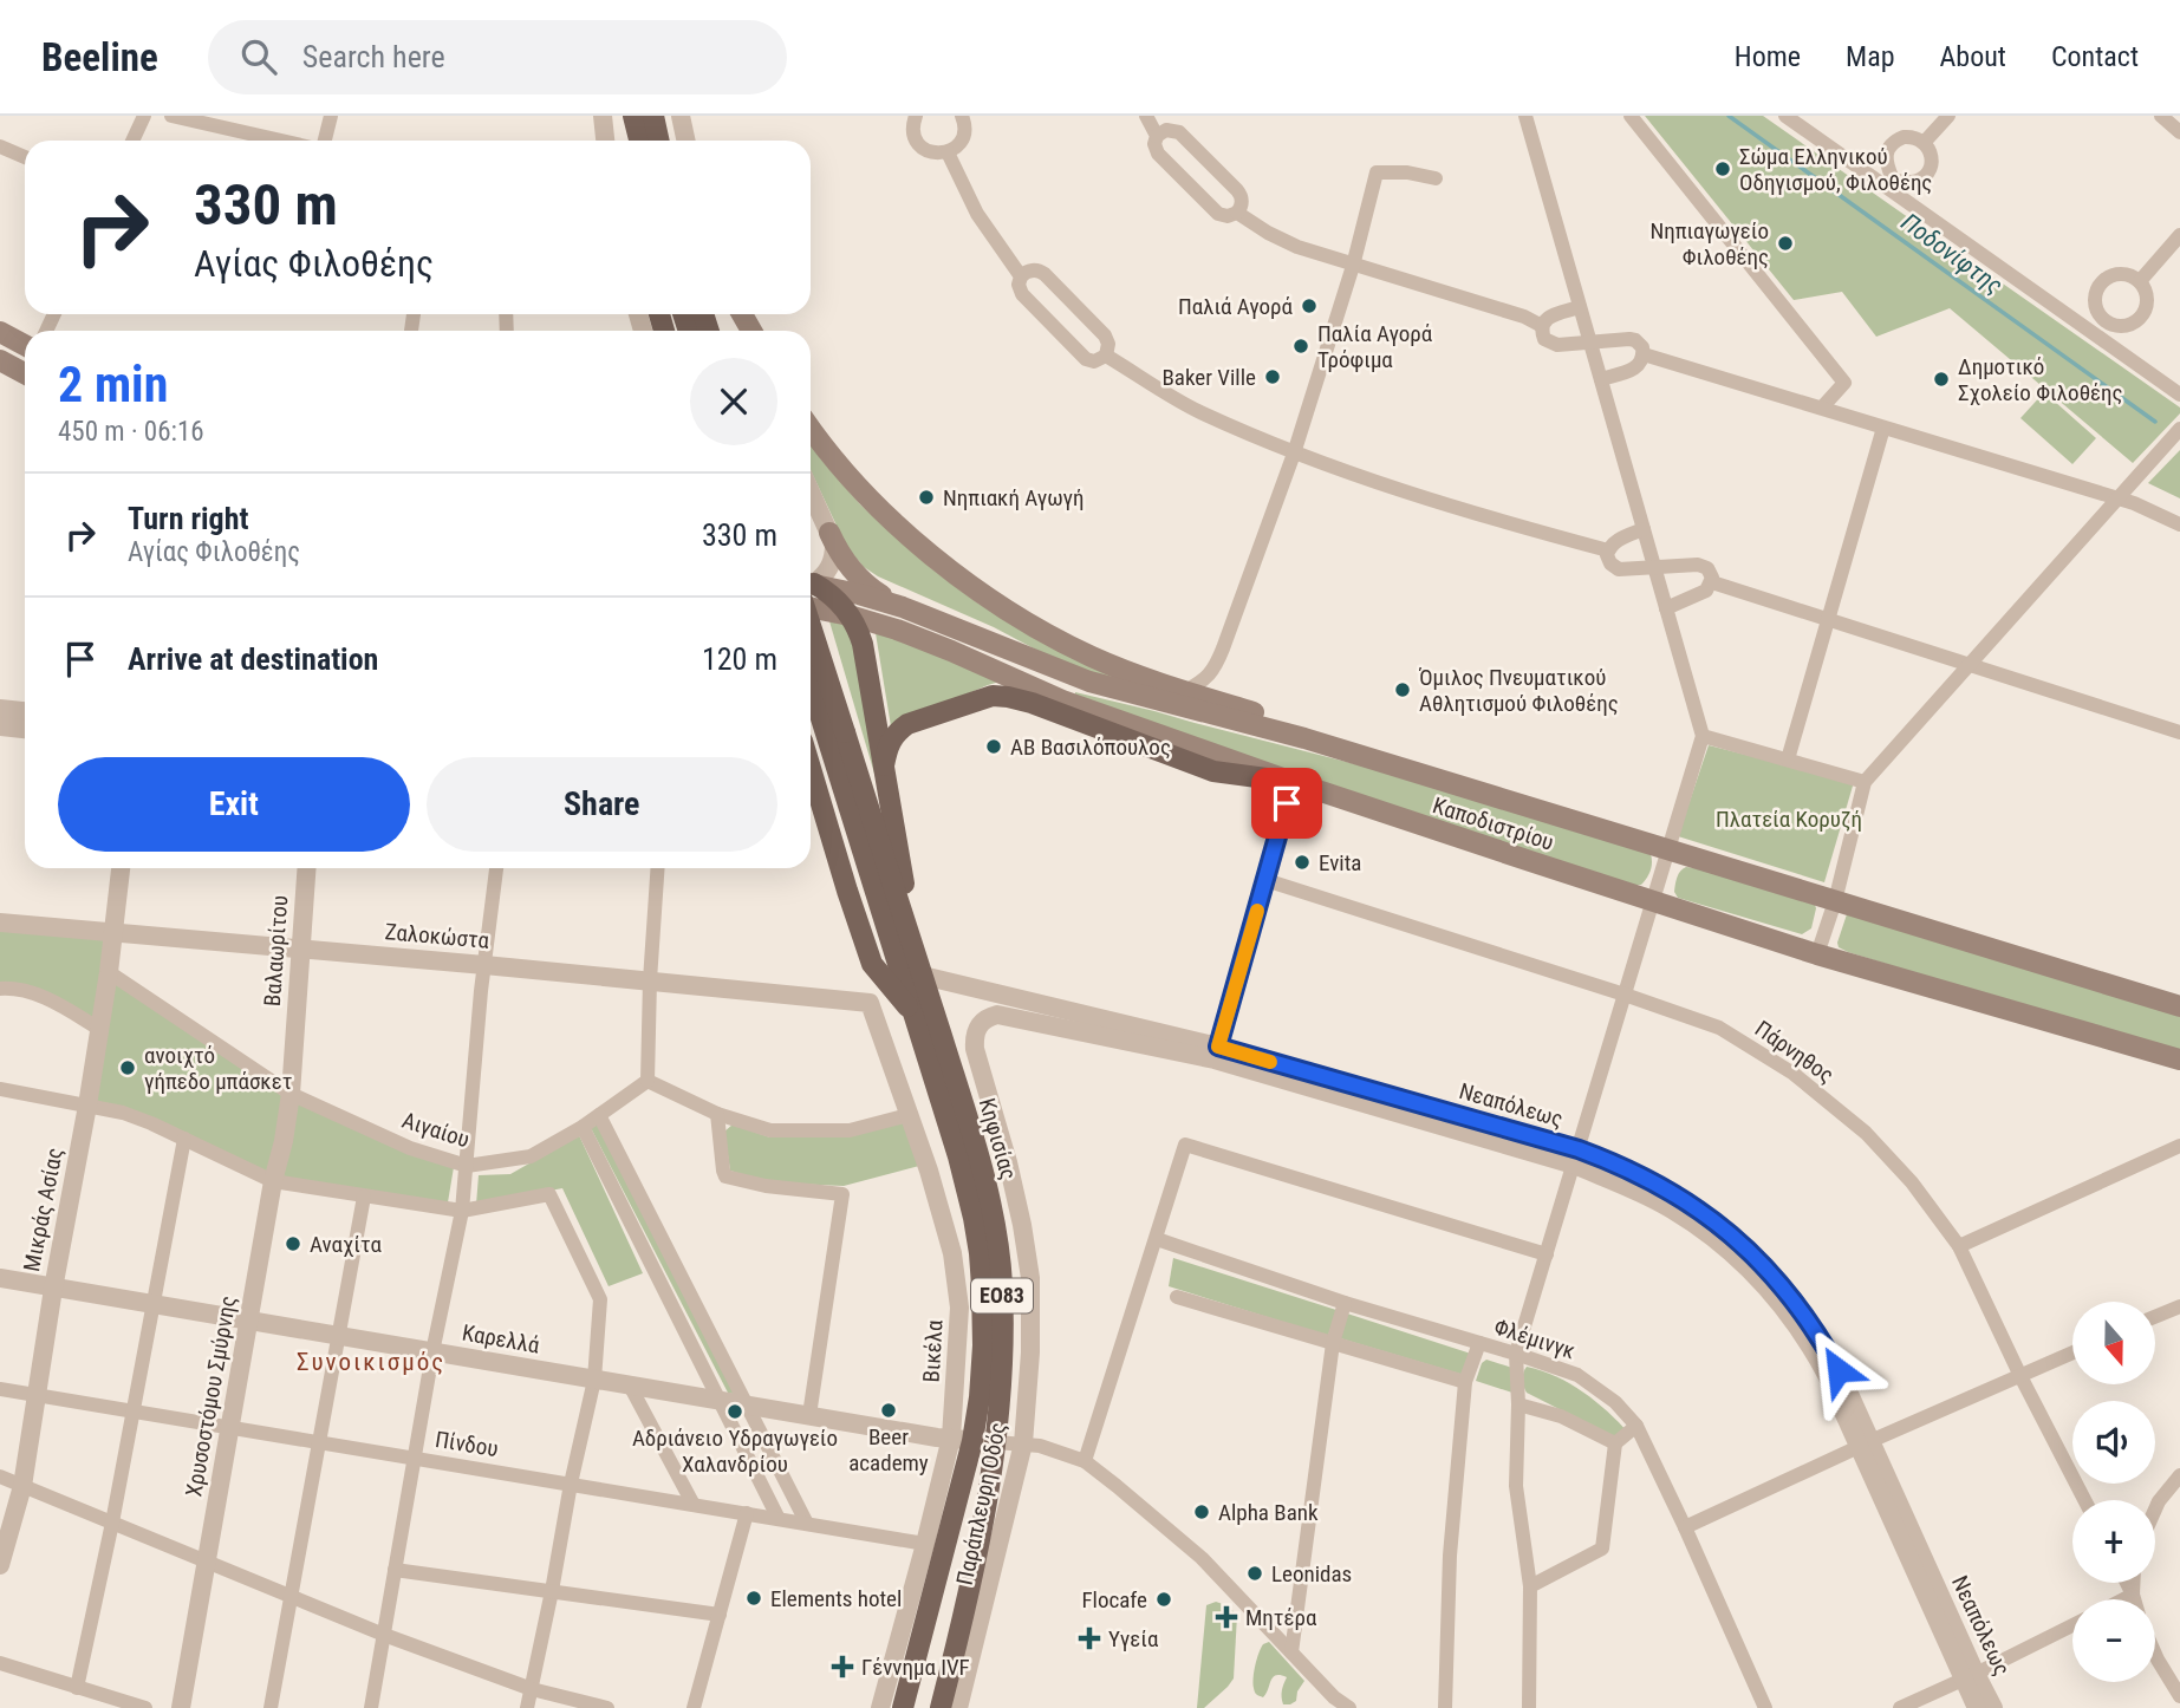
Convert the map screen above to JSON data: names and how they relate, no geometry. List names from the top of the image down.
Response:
{
  "streets": {
    "main road": ["Καποδιστρίου", "Κηφισίας", "ΕΟ83"],
    "street": [
      "Ζαλοκώστα",
      "Βαλαωρίτου",
      "Πάρνηθος",
      "Νεαπόλεως",
      "Αιγαίου",
      "Μικράς Ασίας",
      "Καρελλά",
      "Φλέμινγκ",
      "Βικέλα",
      "Χρυσοστόμου Σμύρνης",
      "Πίνδου",
      "Παράπλευρη Οδός"
    ]
  },
  "crossings": [
    ["Ζαλοκώστα", "Βαλαωρίτου"],
    ["Ζαλοκώστα", "Μικράς Ασίας"],
    ["Ζαλοκώστα", "Βικέλα"],
    ["Βαλαωρίτου", "Αιγαίου"],
    ["Βαλαωρίτου", "Χρυσοστόμου Σμύρνης"],
    ["Νεαπόλεως", "Κηφισίας"],
    ["Νεαπόλεως", "Παράπλευρη Οδός"],
    ["Αιγαίου", "Μικράς Ασίας"],
    ["Αιγαίου", "Χρυσοστόμου Σμύρνης"],
    ["Κηφισίας", "Καρελλά"],
    ["Κηφισίας", "Βικέλα"],
    ["Μικράς Ασίας", "Καρελλά"],
    ["Μικράς Ασίας", "Πίνδου"],
    ["Καρελλά", "Βικέλα"],
    ["Καρελλά", "Χρυσοστόμου Σμύρνης"],
    ["Βικέλα", "Πίνδου"],
    ["Χρυσοστόμου Σμύρνης", "Πίνδου"]
  ],
  "districts": ["Συνοικισμός"],
  "water": ["Ποδονίφτης"],
  "parks": ["Πλατεία Κορυζή"],
  "places": {
    "other": [
      "Σώμα Ελληνικού Οδηγισμού, Φιλοθέης",
      "Νηπιαγωγείο Φιλοθέης",
      "Παλιά Αγορά",
      "Παλία Αγορά Τρόφιμα",
      "Baker Ville",
      "Δημοτικό Σχολείο Φιλοθέης",
      "Νηπιακή Αγωγή",
      "Όμιλος Πνευματικού Αθλητισμού Φιλοθέης",
      "ΑΒ Βασιλόπουλος",
      "Evita",
      "ανοιχτό γήπεδο μπάσκετ",
      "Αναχίτα",
      "Beer academy",
      "Αδριάνειο Υδραγωγείο Χαλανδρίου",
      "Alpha Bank",
      "Leonidas",
      "Elements hotel",
      "Flocafe"
    ],
    "health": ["Μητέρα", "Υγεία", "Γέννημα IVF"]
  },
  "north": "bottom",
  "page": {
    "header": "Beeline",
    "search": "Search here",
    "nav": [
      "Home",
      "Map",
      "About",
      "Contact"
    ],
    "turn": ["330 m", "Αγίας Φιλοθέης"],
    "heading": ["2 min", "450 m · 06:16"],
    "list": [
      {
        "name": "Turn right",
        "note": "Αγίας Φιλοθέης",
        "value": "330 m"
      },
      {
        "name": "Arrive at destination",
        "value": "120 m"
      }
    ],
    "buttons": ["Exit", "Share"],
    "map_buttons": ["+", "−"]
  }
}
